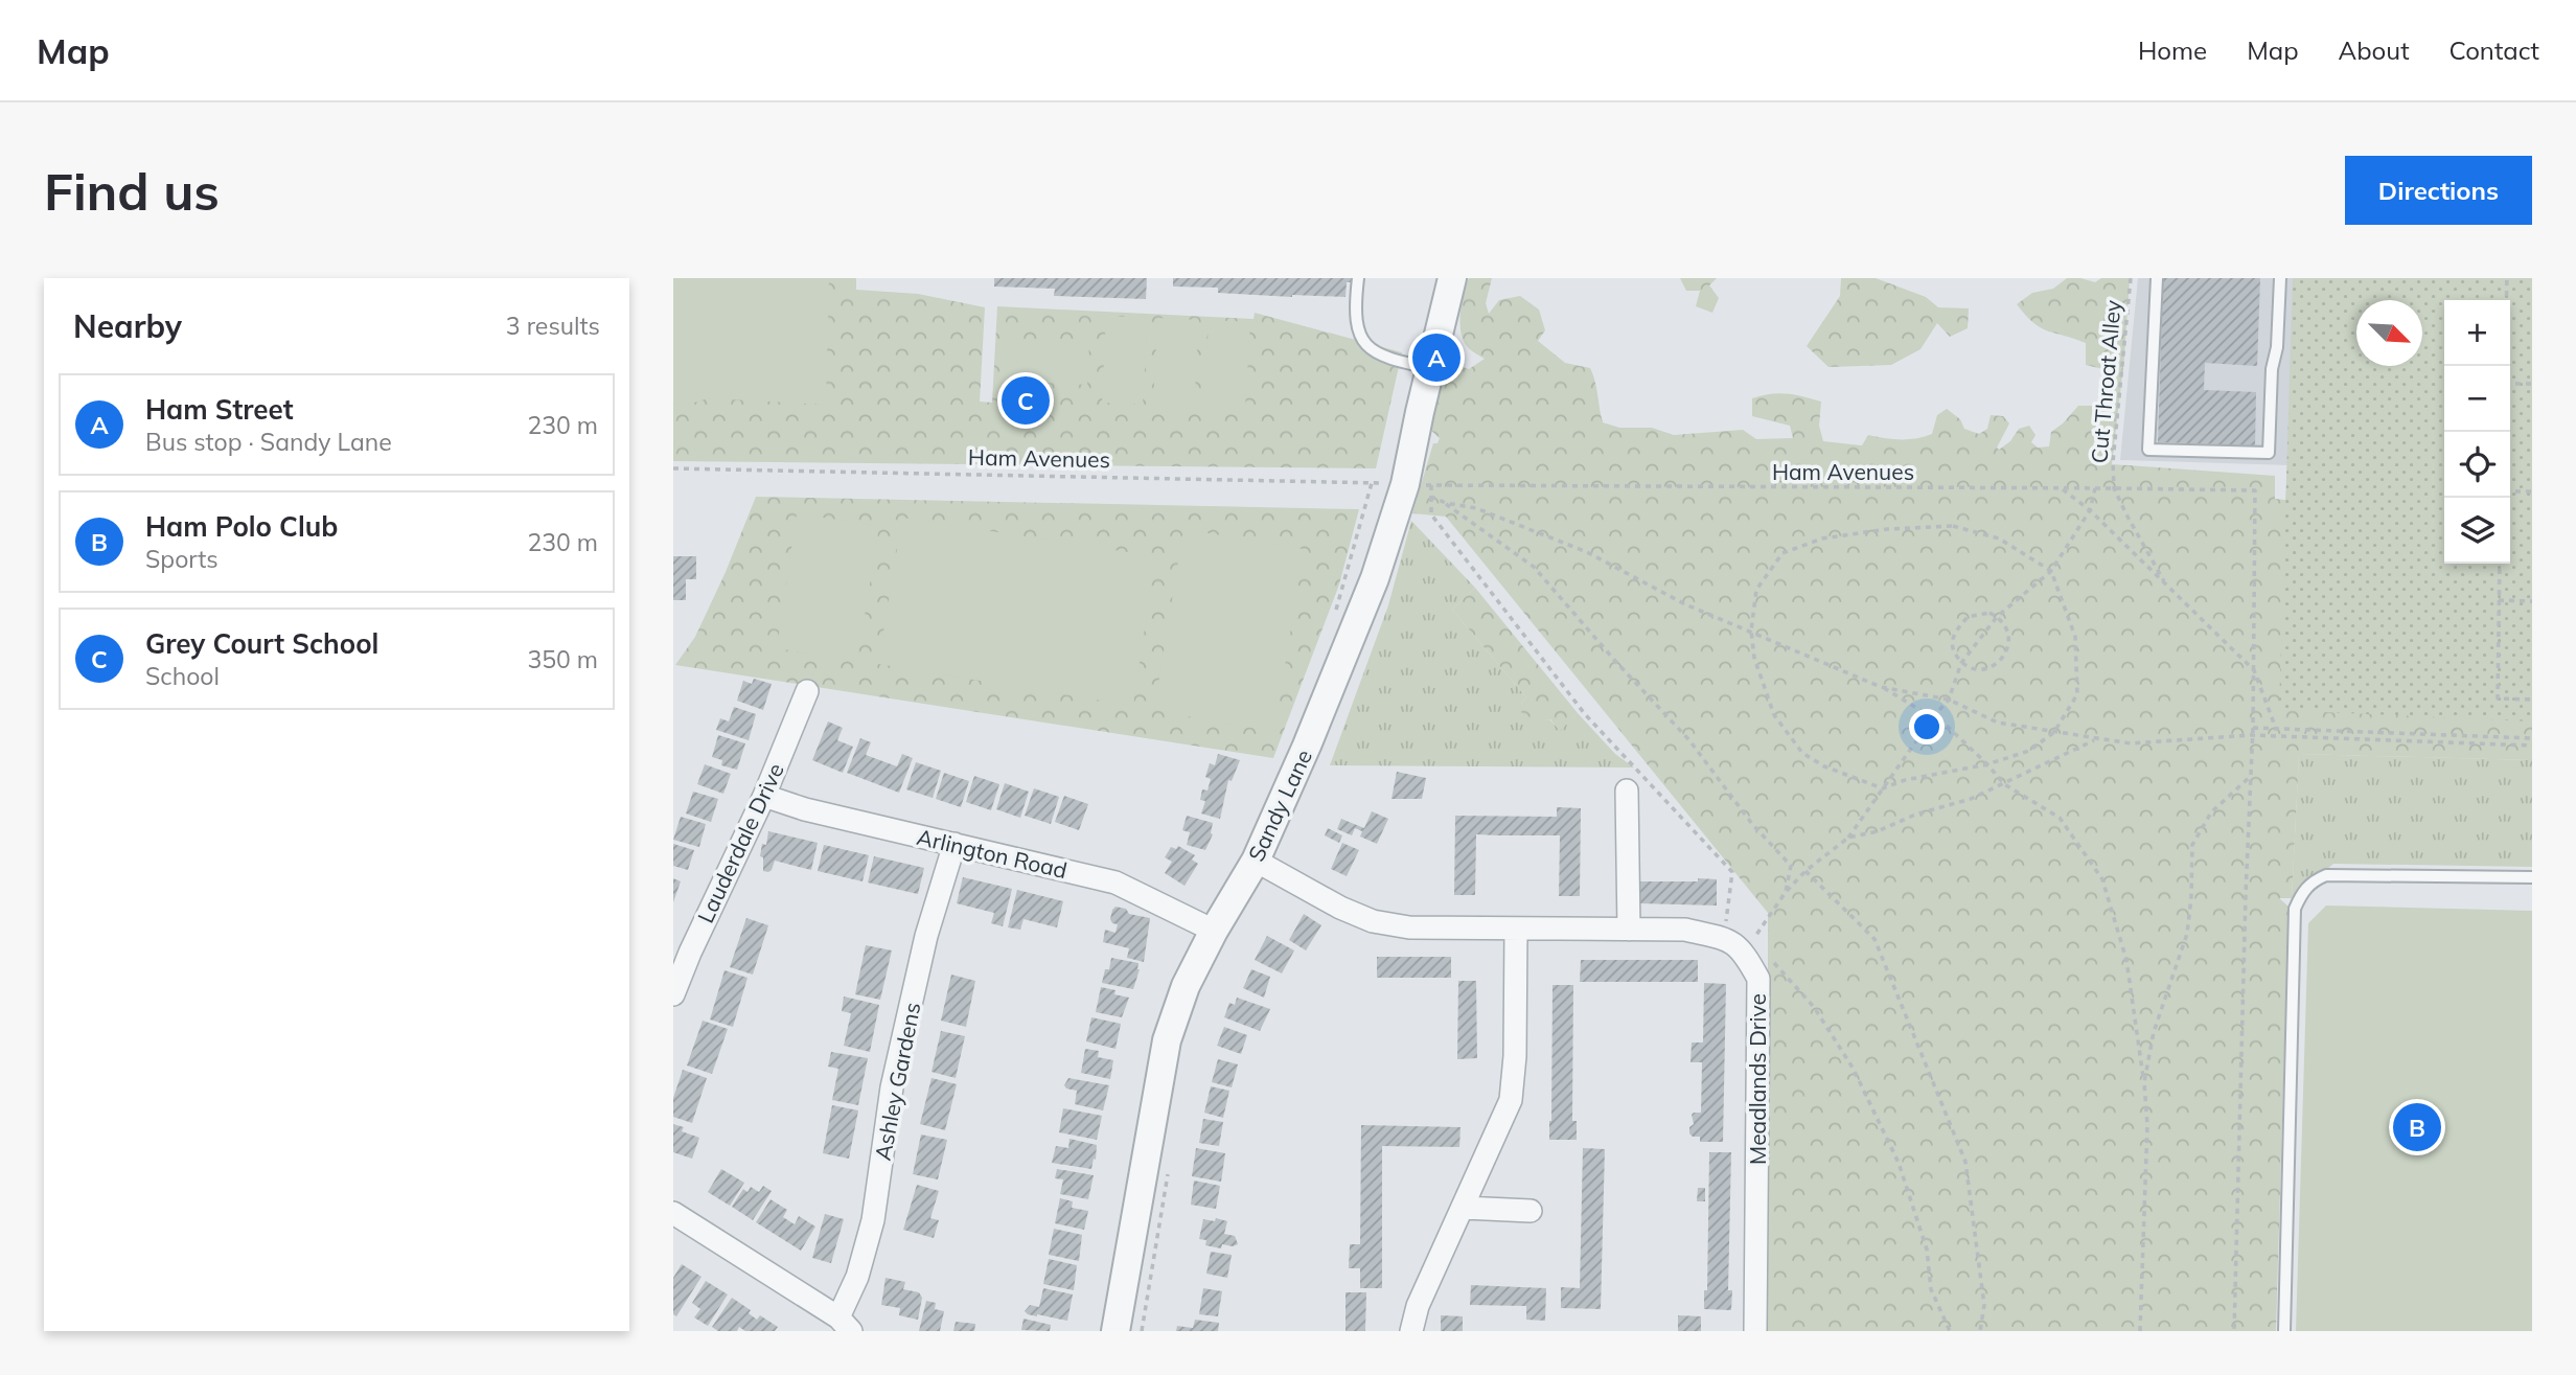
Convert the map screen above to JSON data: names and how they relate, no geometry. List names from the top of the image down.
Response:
{
  "streets": {
    "street": [
      "Sandy Lane",
      "Lauderdale Drive",
      "Arlington Road",
      "Meadlands Drive",
      "Ashley Gardens"
    ],
    "path": ["Cut Throat Alley", "Ham Avenues"]
  },
  "crossings": [
    ["Cut Throat Alley", "Ham Avenues"],
    ["Ham Avenues", "Sandy Lane"],
    ["Sandy Lane", "Arlington Road"],
    ["Lauderdale Drive", "Arlington Road"],
    ["Arlington Road", "Ashley Gardens"]
  ],
  "north": "bottom right",
  "page": {
    "header": "Map",
    "nav": [
      "Home",
      "Map",
      "About",
      "Contact"
    ],
    "buttons": "Directions",
    "title": "Find us",
    "heading": ["Nearby", "3 results"],
    "map_buttons": ["+", "−"],
    "pins": ["A", "C", "B"],
    "list": [
      {
        "mark": "A",
        "name": "Ham Street",
        "note": "Bus stop · Sandy Lane",
        "value": "230 m"
      },
      {
        "mark": "B",
        "name": "Ham Polo Club",
        "note": "Sports",
        "value": "230 m"
      },
      {
        "mark": "C",
        "name": "Grey Court School",
        "note": "School",
        "value": "350 m"
      }
    ]
  }
}
